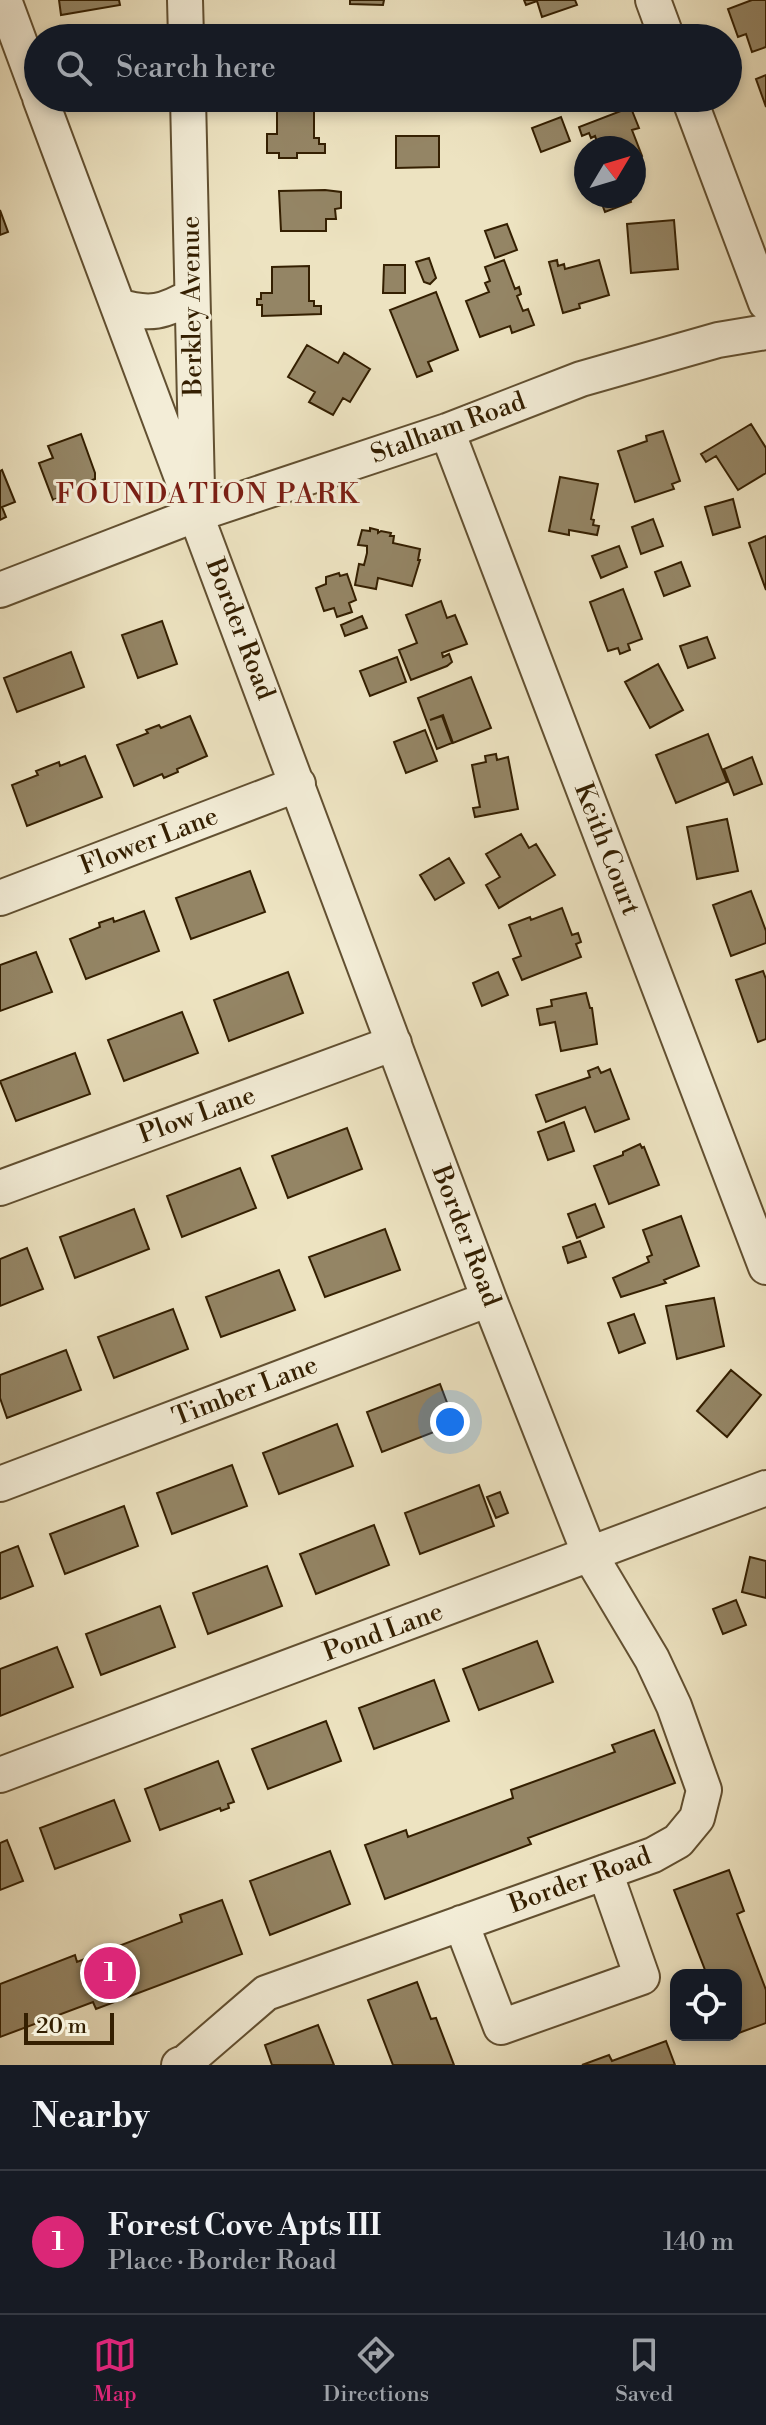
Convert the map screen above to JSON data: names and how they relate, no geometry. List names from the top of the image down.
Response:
{
  "streets": {
    "street": [
      "Berkley Avenue",
      "Stalham Road",
      "Border Road",
      "Flower Lane",
      "Keith Court",
      "Plow Lane",
      "Timber Lane",
      "Pond Lane"
    ]
  },
  "crossings": [
    ["Berkley Avenue", "Stalham Road"],
    ["Berkley Avenue", "Border Road"],
    ["Stalham Road", "Border Road"],
    ["Stalham Road", "Keith Court"],
    ["Border Road", "Flower Lane"],
    ["Border Road", "Plow Lane"],
    ["Border Road", "Timber Lane"],
    ["Border Road", "Pond Lane"]
  ],
  "districts": ["FOUNDATION PARK"],
  "scale_bar": "20 m",
  "north": "top right",
  "page": {
    "search": "Search here",
    "pins": "1",
    "scale": "20 m",
    "heading": "Nearby",
    "list": [
      {
        "mark": "1",
        "name": "Forest Cove Apts III",
        "note": "Place · Border Road",
        "value": "140 m"
      }
    ],
    "nav": ["Map", "Directions", "Saved"]
  }
}
